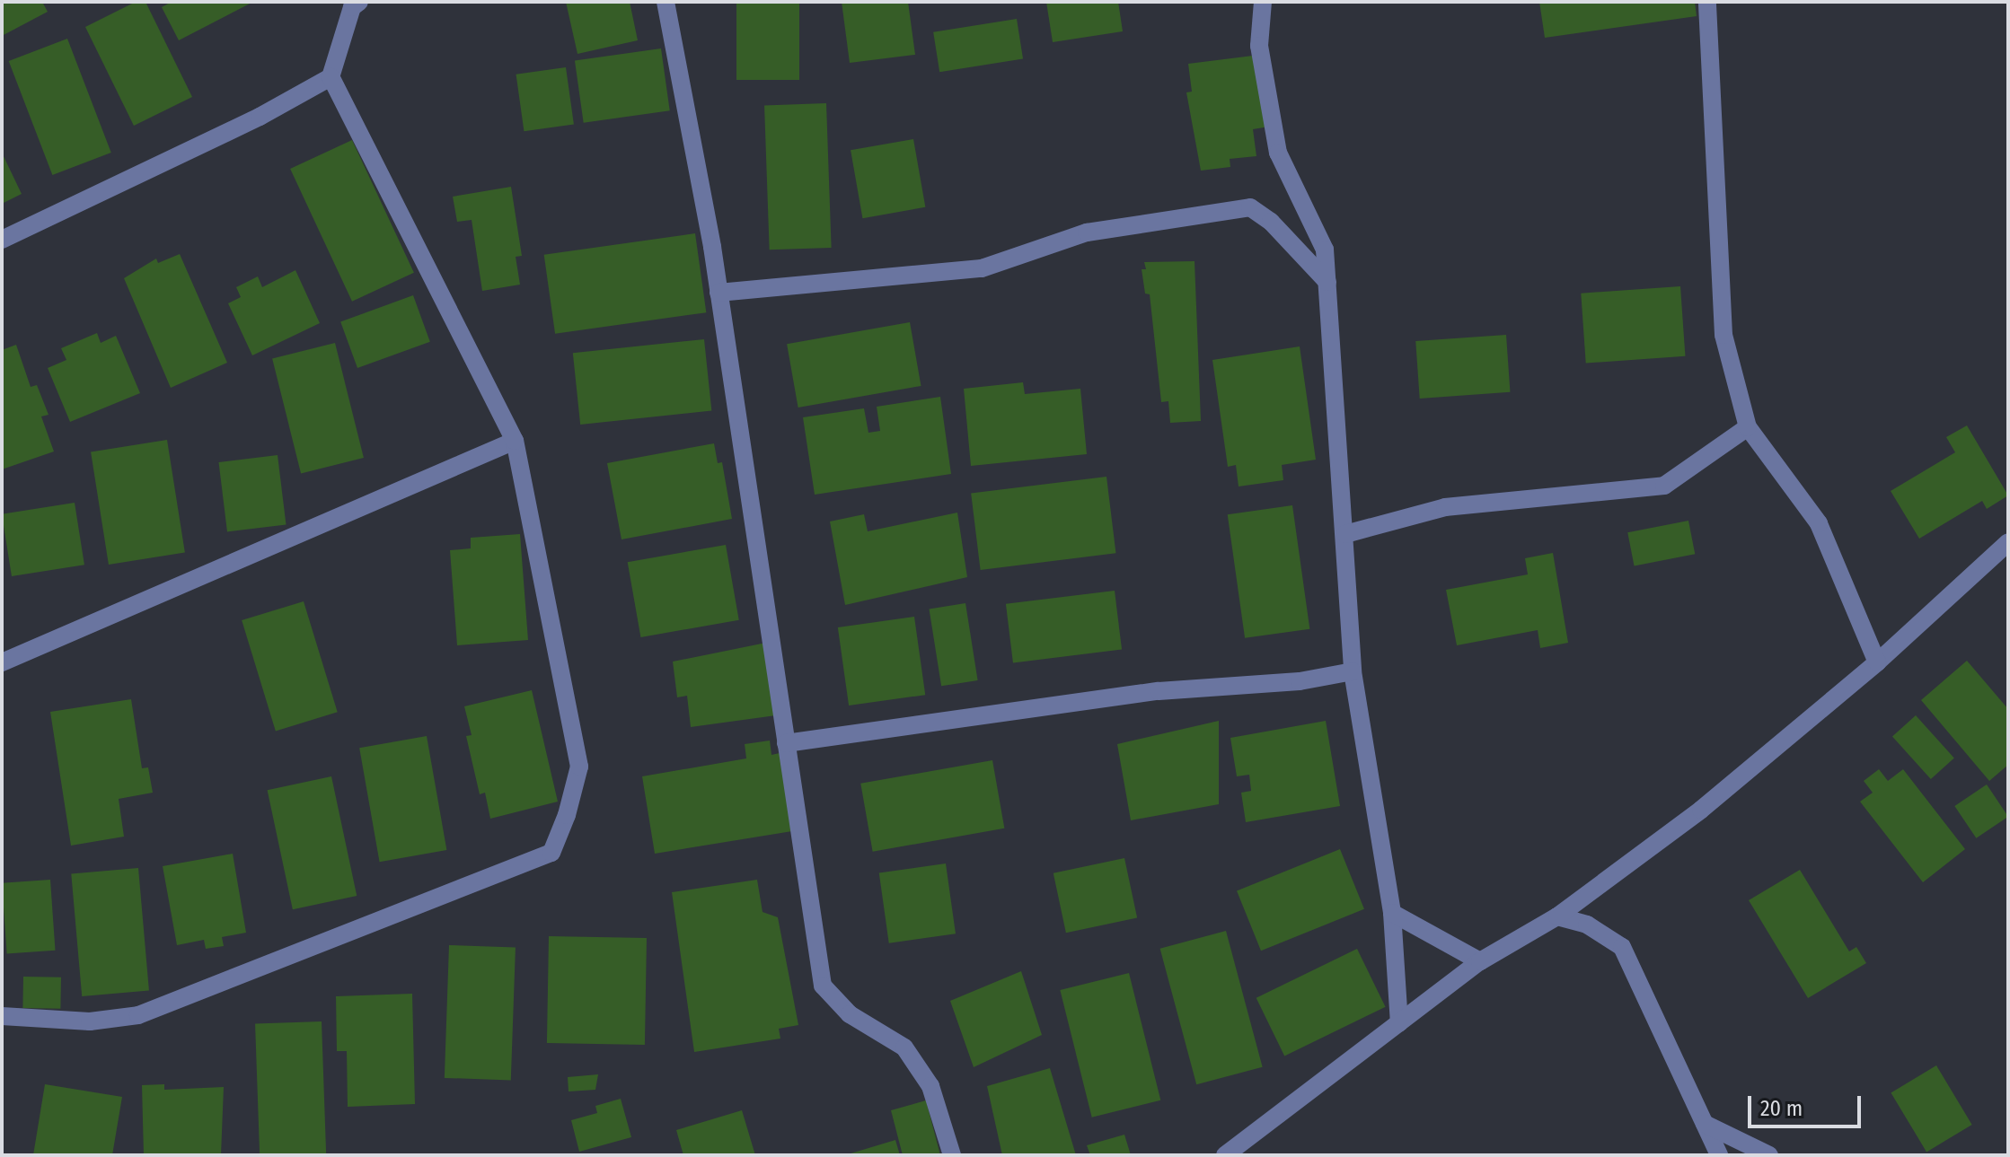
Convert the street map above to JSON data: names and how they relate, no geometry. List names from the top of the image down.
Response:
{
  "scale_bar": "20 m"
}
